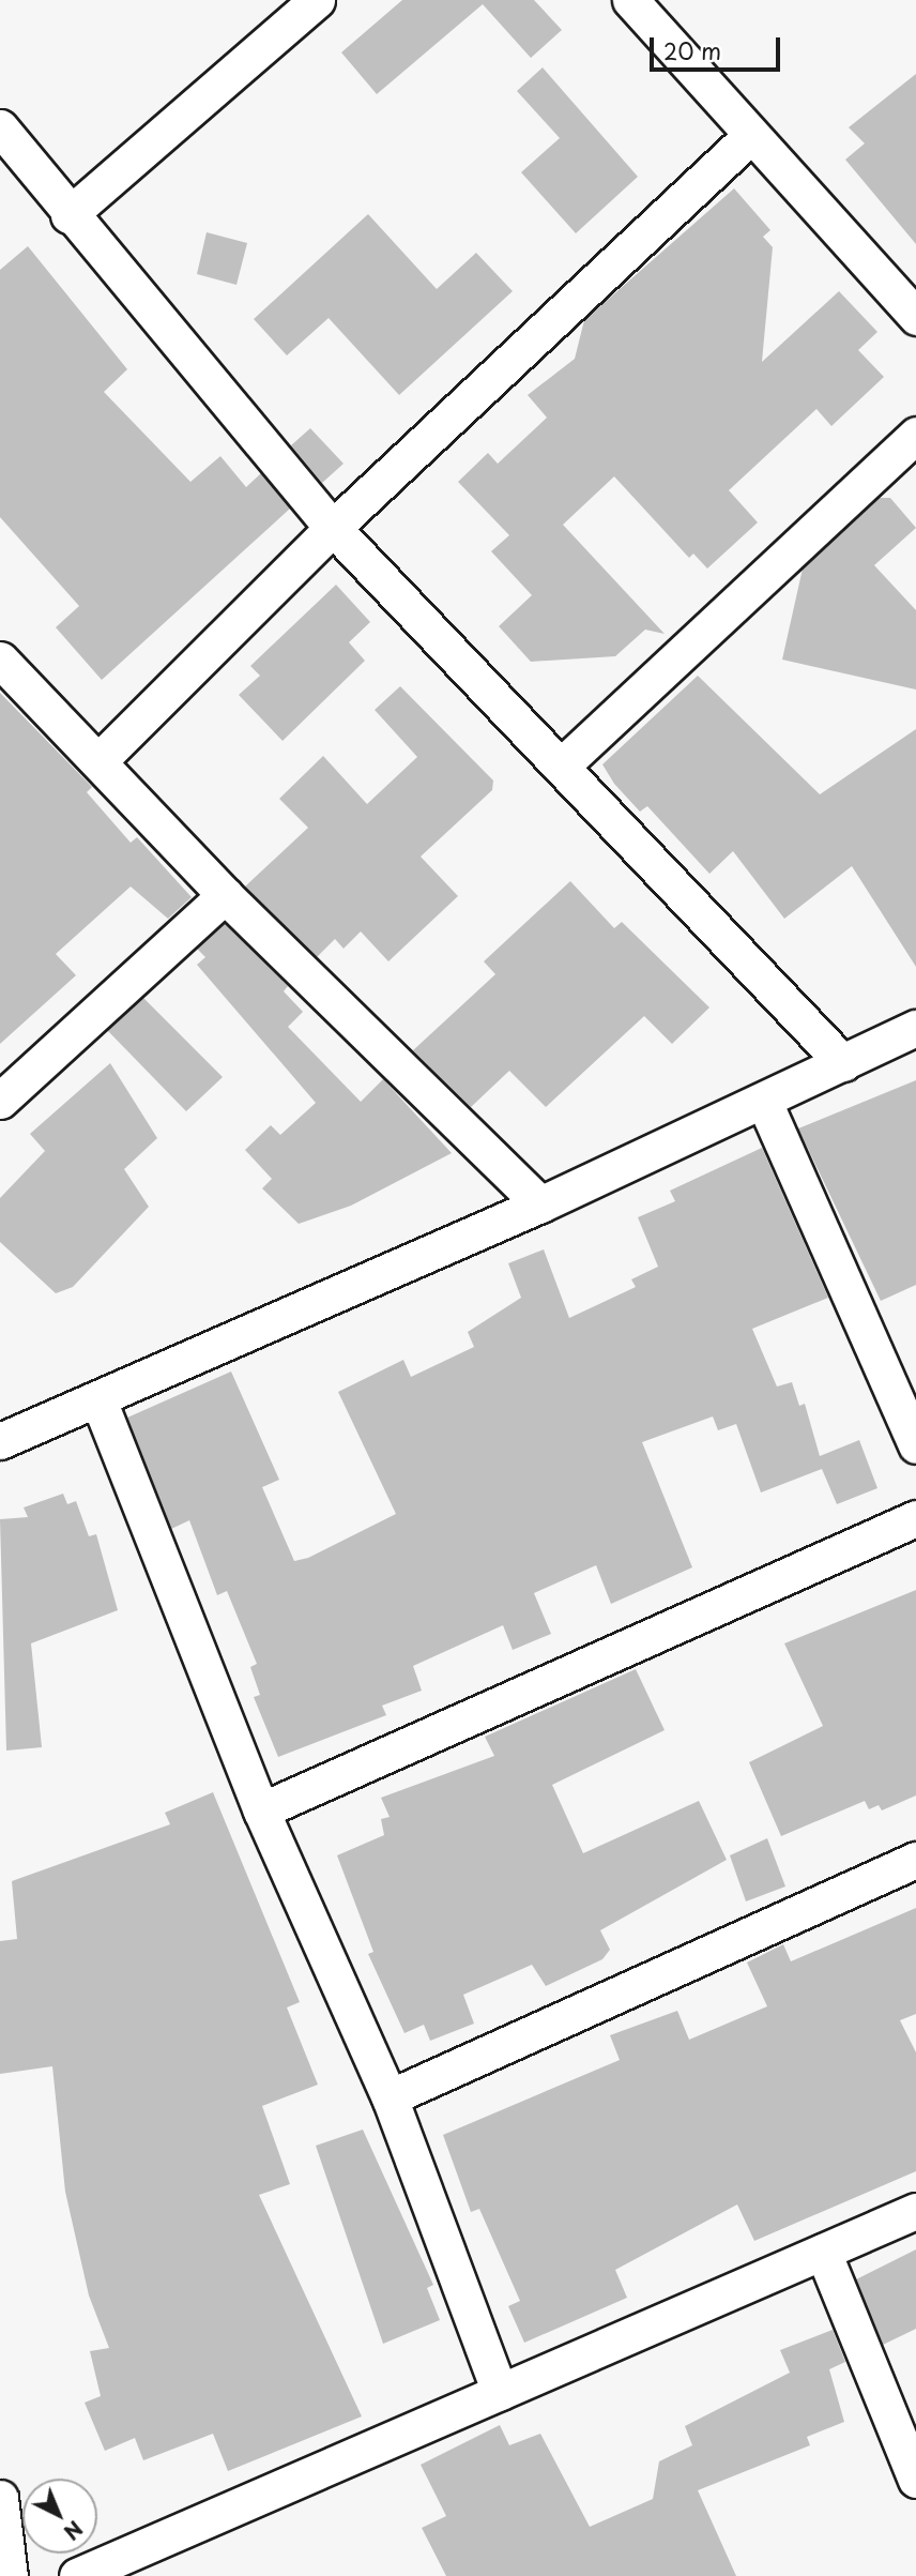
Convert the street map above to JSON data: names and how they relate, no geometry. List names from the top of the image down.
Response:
{
  "scale_bar": "20 m",
  "north": "bottom right"
}
